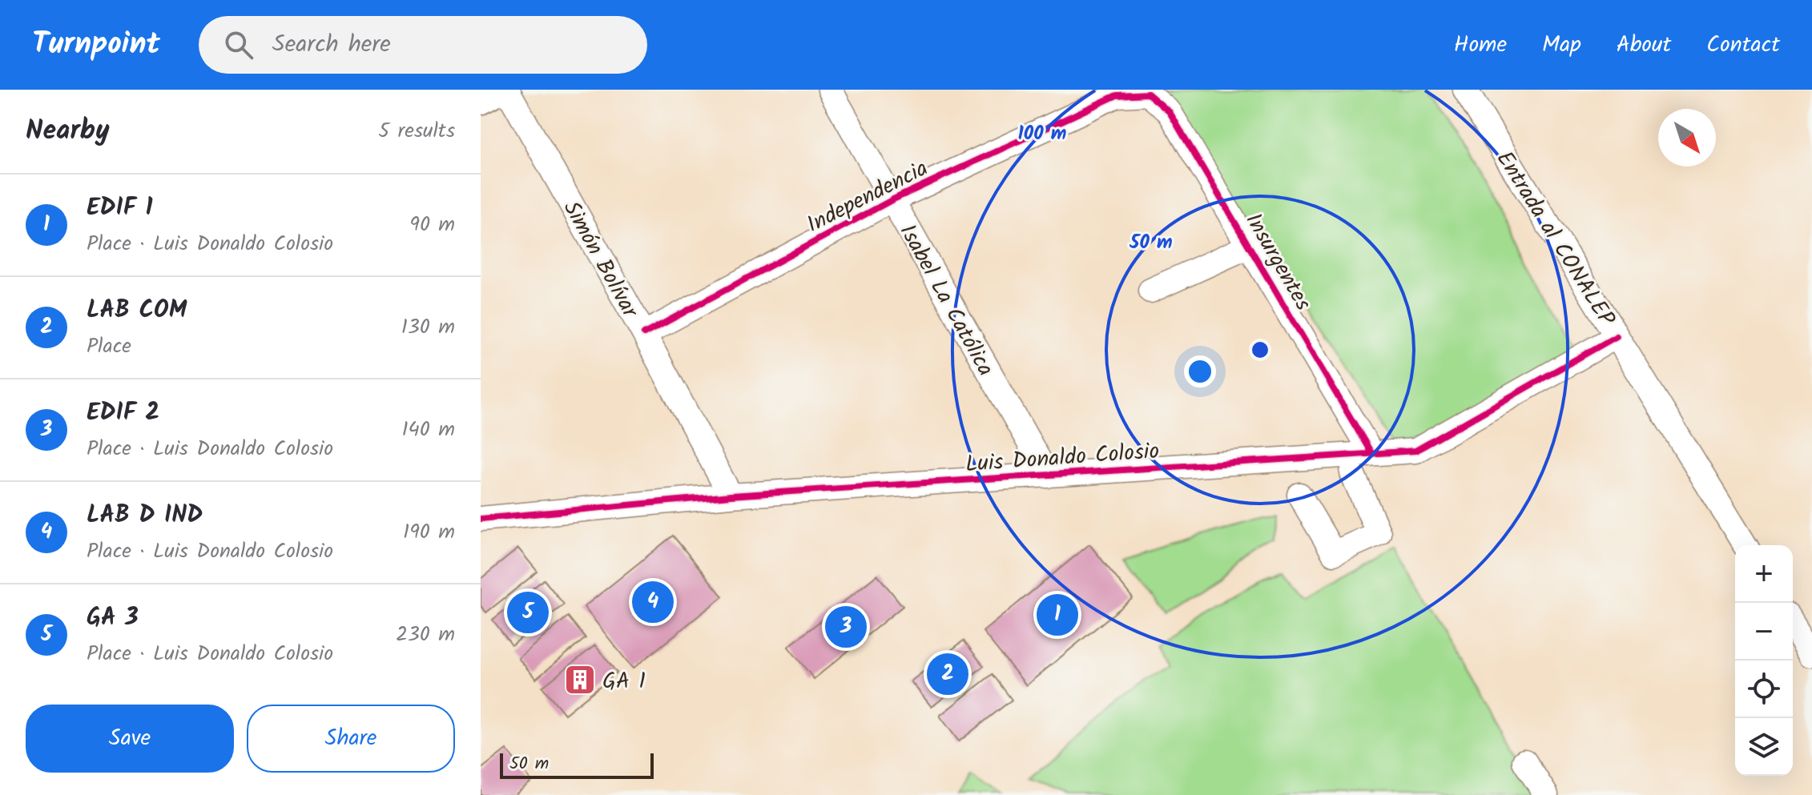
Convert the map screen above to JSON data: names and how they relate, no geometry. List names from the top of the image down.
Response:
{
  "streets": {
    "street": [
      "Independencia",
      "Entrada al CONALEP",
      "Simón Bolívar",
      "Insurgentes",
      "Isabel La Católica",
      "Luis Donaldo Colosio"
    ]
  },
  "crossings": [
    ["Independencia", "Simón Bolívar"],
    ["Independencia", "Insurgentes"],
    ["Independencia", "Isabel La Católica"],
    ["Entrada al CONALEP", "Luis Donaldo Colosio"],
    ["Simón Bolívar", "Luis Donaldo Colosio"],
    ["Insurgentes", "Luis Donaldo Colosio"],
    ["Isabel La Católica", "Luis Donaldo Colosio"]
  ],
  "places": {
    "building": ["GA 1"]
  },
  "scale_bar": "50 m",
  "north": "bottom right",
  "page": {
    "header": "Turnpoint",
    "search": "Search here",
    "nav": [
      "Home",
      "Map",
      "About",
      "Contact"
    ],
    "heading": ["Nearby", "5 results"],
    "list": [
      {
        "mark": "1",
        "name": "EDIF 1",
        "note": "Place · Luis Donaldo Colosio",
        "value": "90 m"
      },
      {
        "mark": "2",
        "name": "LAB COM",
        "note": "Place",
        "value": "130 m"
      },
      {
        "mark": "3",
        "name": "EDIF 2",
        "note": "Place · Luis Donaldo Colosio",
        "value": "140 m"
      },
      {
        "mark": "4",
        "name": "LAB D IND",
        "note": "Place · Luis Donaldo Colosio",
        "value": "190 m"
      },
      {
        "mark": "5",
        "name": "GA 3",
        "note": "Place · Luis Donaldo Colosio",
        "value": "230 m"
      }
    ],
    "map_buttons": ["+", "−"],
    "pins": [
      "4",
      "5",
      "1",
      "3",
      "2"
    ],
    "buttons": ["Save", "Share"],
    "scale": "50 m"
  },
  "rings": ["100 m", "50 m"]
}
